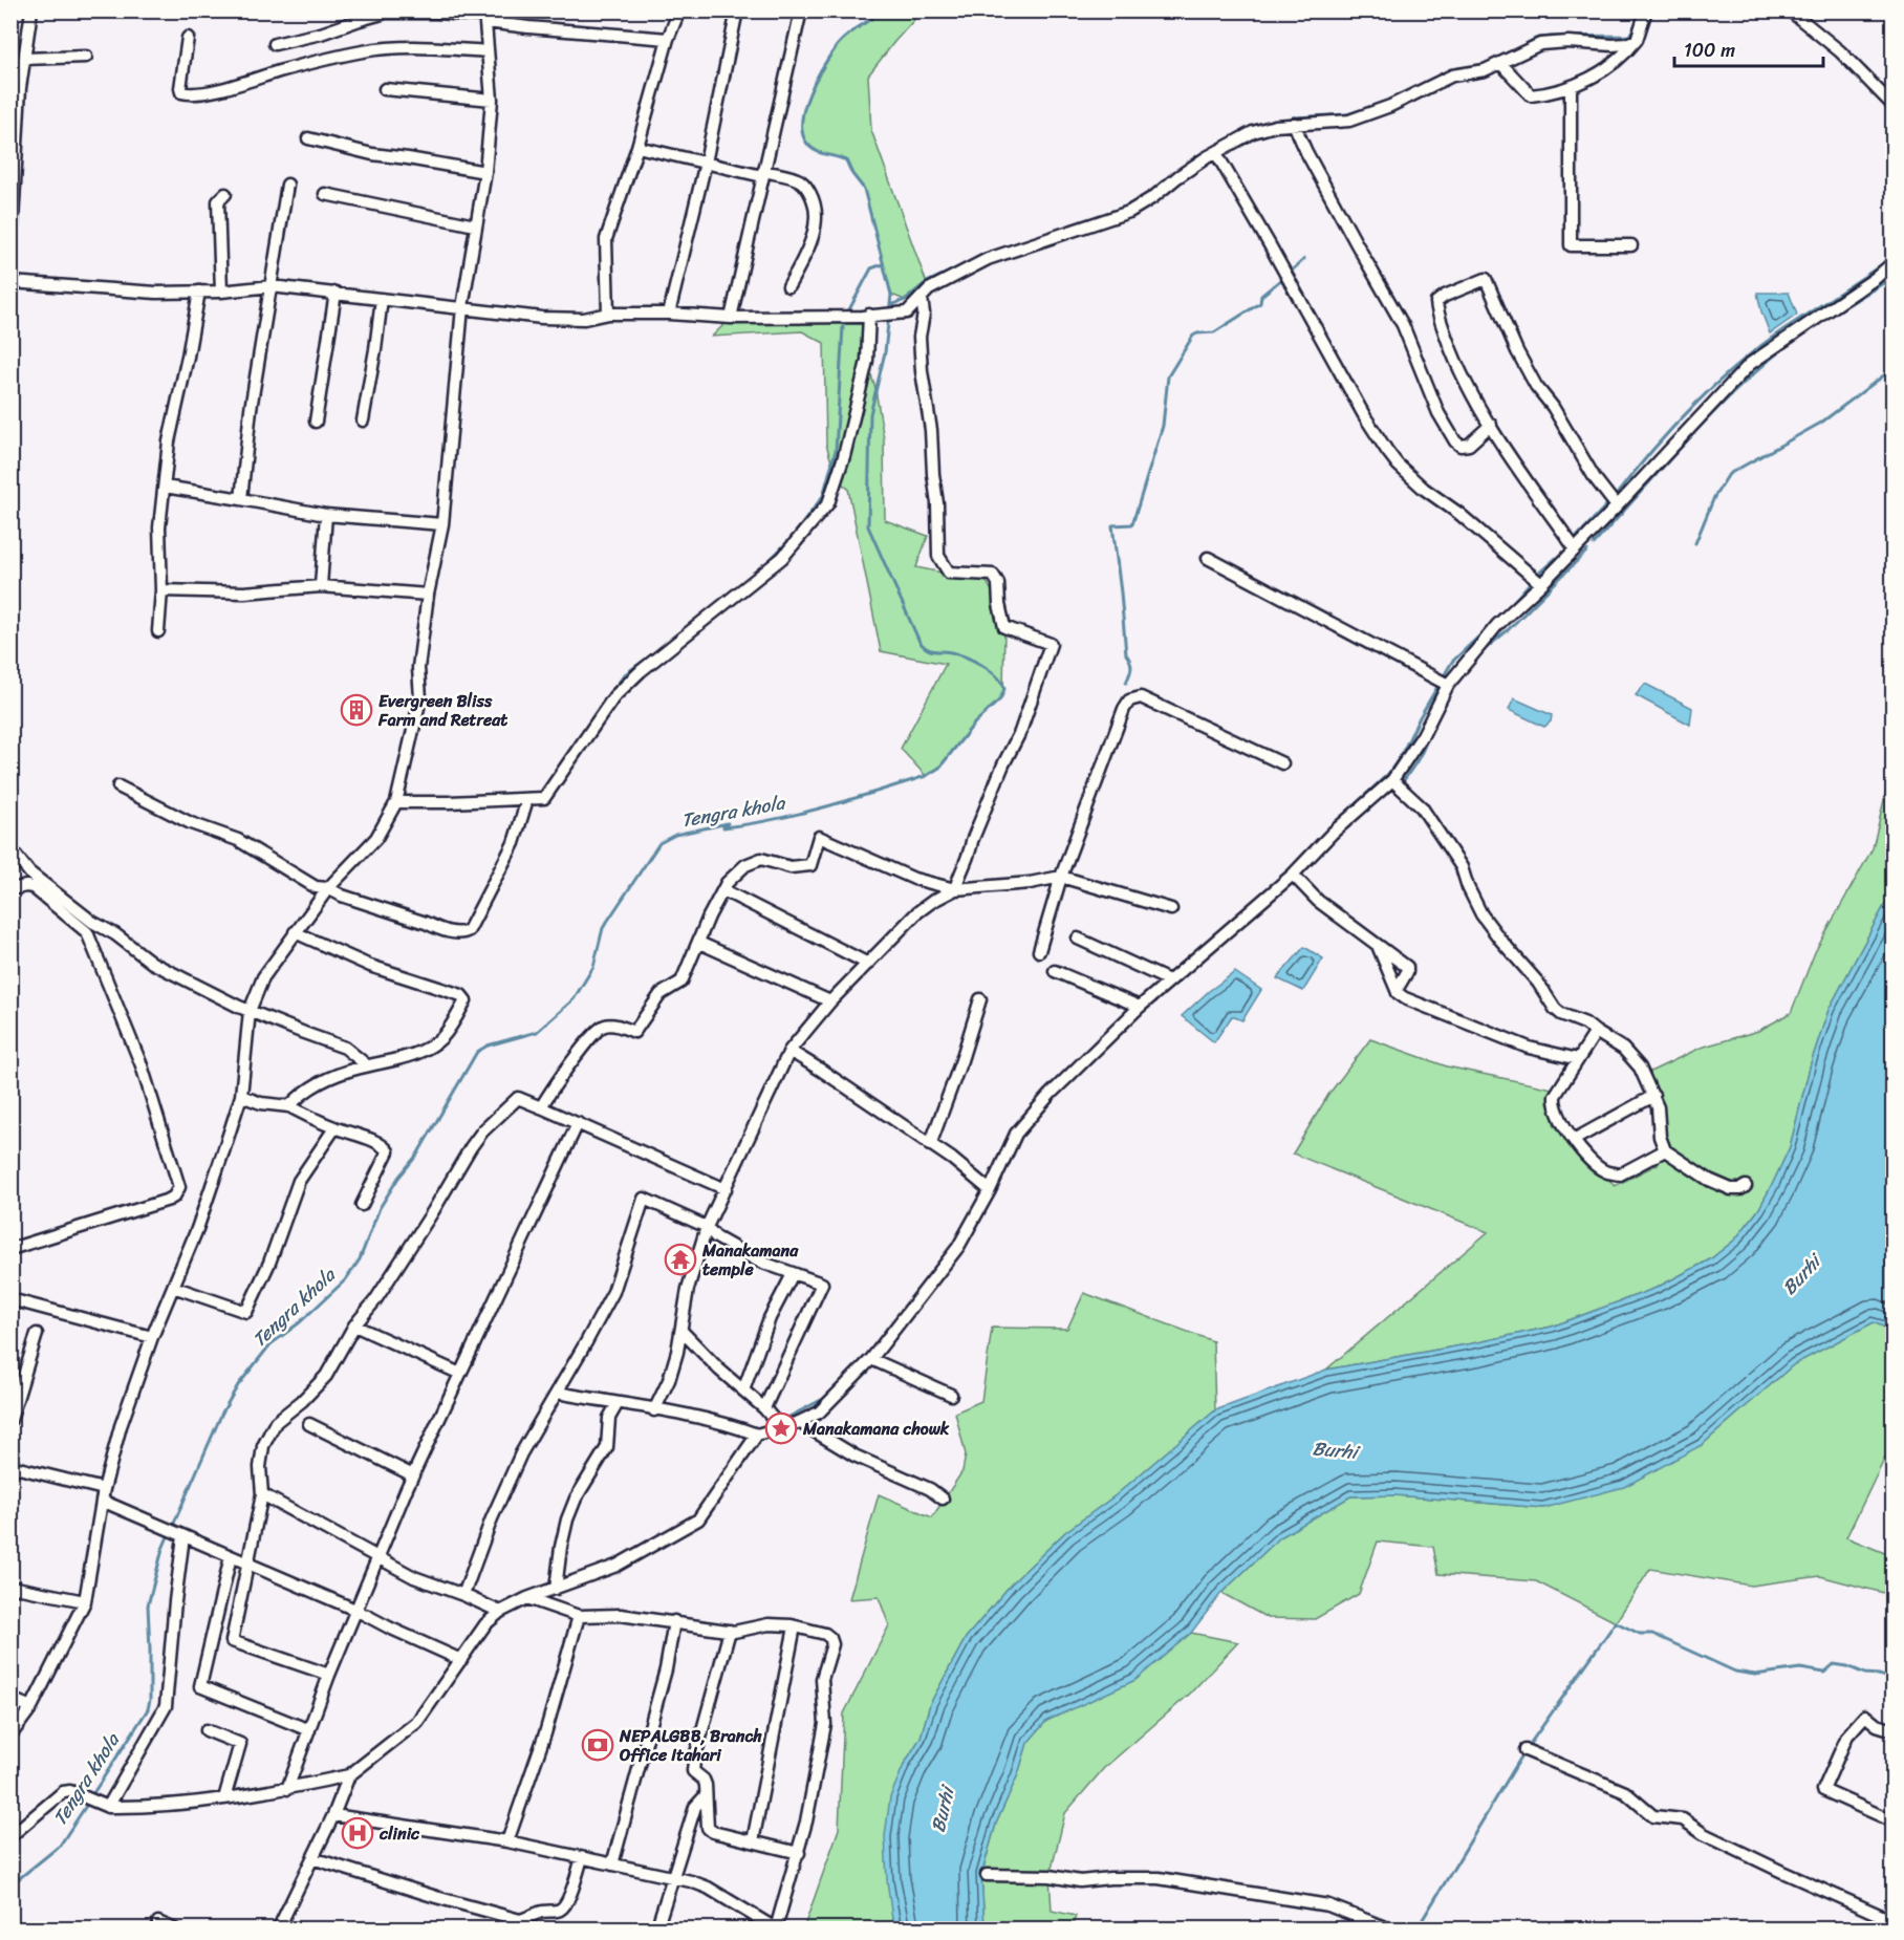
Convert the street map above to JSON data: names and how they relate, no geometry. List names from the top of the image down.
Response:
{
  "water": ["Tengra khola", "Burhi"],
  "places": {
    "building": ["Evergreen Bliss Farm and Retreat"],
    "temple": ["Manakamana temple"],
    "place": ["Manakamana chowk"],
    "bank": ["NEPALGBB, Branch Office Itahari"],
    "hospital": ["clinic"]
  },
  "scale_bar": "100 m"
}
